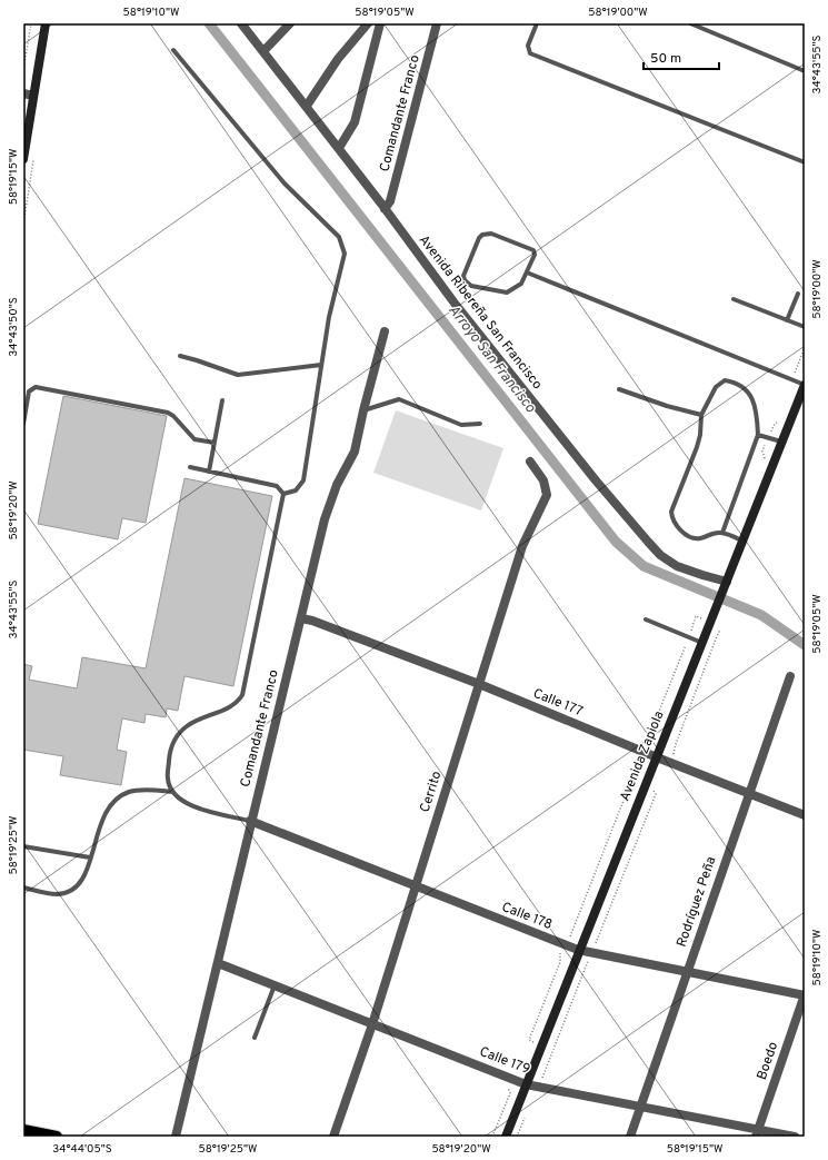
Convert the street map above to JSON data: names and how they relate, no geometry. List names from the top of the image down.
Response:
{
  "streets": {
    "main road": ["Avenida Zapiola"],
    "street": [
      "Comandante Franco",
      "Avenida Ribereña San Francisco",
      "Calle 177",
      "Cerrito",
      "Rodríguez Peña",
      "Calle 178",
      "Calle 179",
      "Boedo"
    ]
  },
  "crossings": [
    ["Comandante Franco", "Avenida Ribereña San Francisco"],
    ["Comandante Franco", "Calle 177"],
    ["Comandante Franco", "Calle 178"],
    ["Comandante Franco", "Calle 179"],
    ["Avenida Ribereña San Francisco", "Avenida Zapiola"],
    ["Calle 177", "Avenida Zapiola"],
    ["Calle 177", "Cerrito"],
    ["Calle 177", "Rodríguez Peña"],
    ["Avenida Zapiola", "Calle 178"],
    ["Avenida Zapiola", "Calle 179"],
    ["Cerrito", "Calle 178"],
    ["Cerrito", "Calle 179"],
    ["Rodríguez Peña", "Calle 178"],
    ["Rodríguez Peña", "Calle 179"],
    ["Calle 178", "Boedo"],
    ["Calle 179", "Boedo"]
  ],
  "water": ["Arroyo San Francisco"],
  "scale_bar": "50 m",
  "coordinates": [
    "58°19'10\"W",
    "58°19'05\"W",
    "58°19'00\"W",
    "34°43'55\"S",
    "58°19'15\"W",
    "34°43'50\"S",
    "58°19'20\"W",
    "58°19'25\"W",
    "34°44'05\"S"
  ]
}
